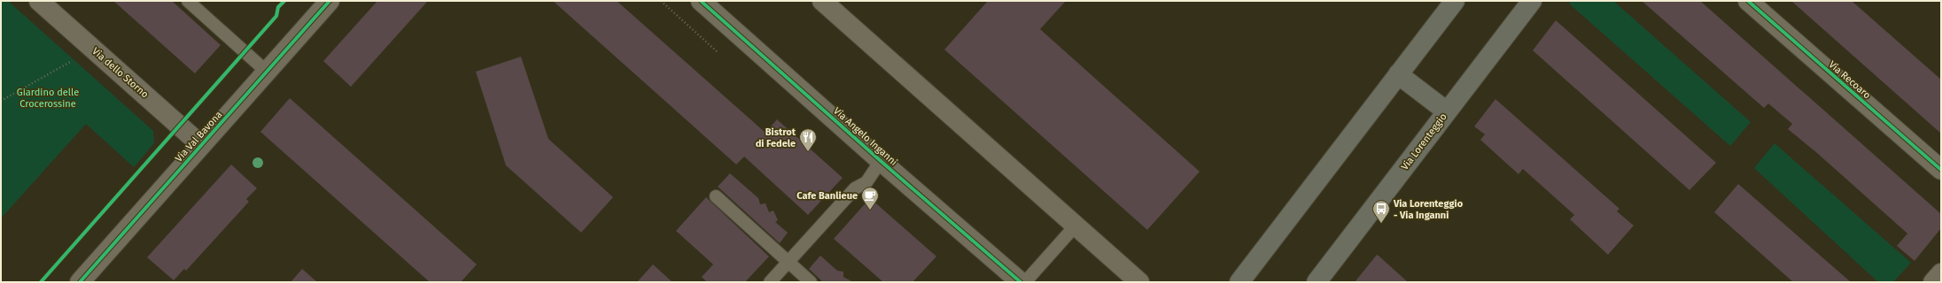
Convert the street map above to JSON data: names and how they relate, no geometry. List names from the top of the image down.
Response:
{
  "streets": {
    "main road": ["Via Lorenteggio"],
    "street": [
      "Via dello Storno",
      "Via Recoaro",
      "Via Val Bavona",
      "Via Angelo Inganni"
    ]
  },
  "crossings": [
    ["Via dello Storno", "Via Val Bavona"]
  ],
  "parks": ["Giardino delle Crocerossine"],
  "places": {
    "restaurant": ["Bistrot di Fedele"],
    "cafe": ["Cafe Banlieue"],
    "bus stop": ["Via Lorenteggio - Via Inganni"]
  }
}
